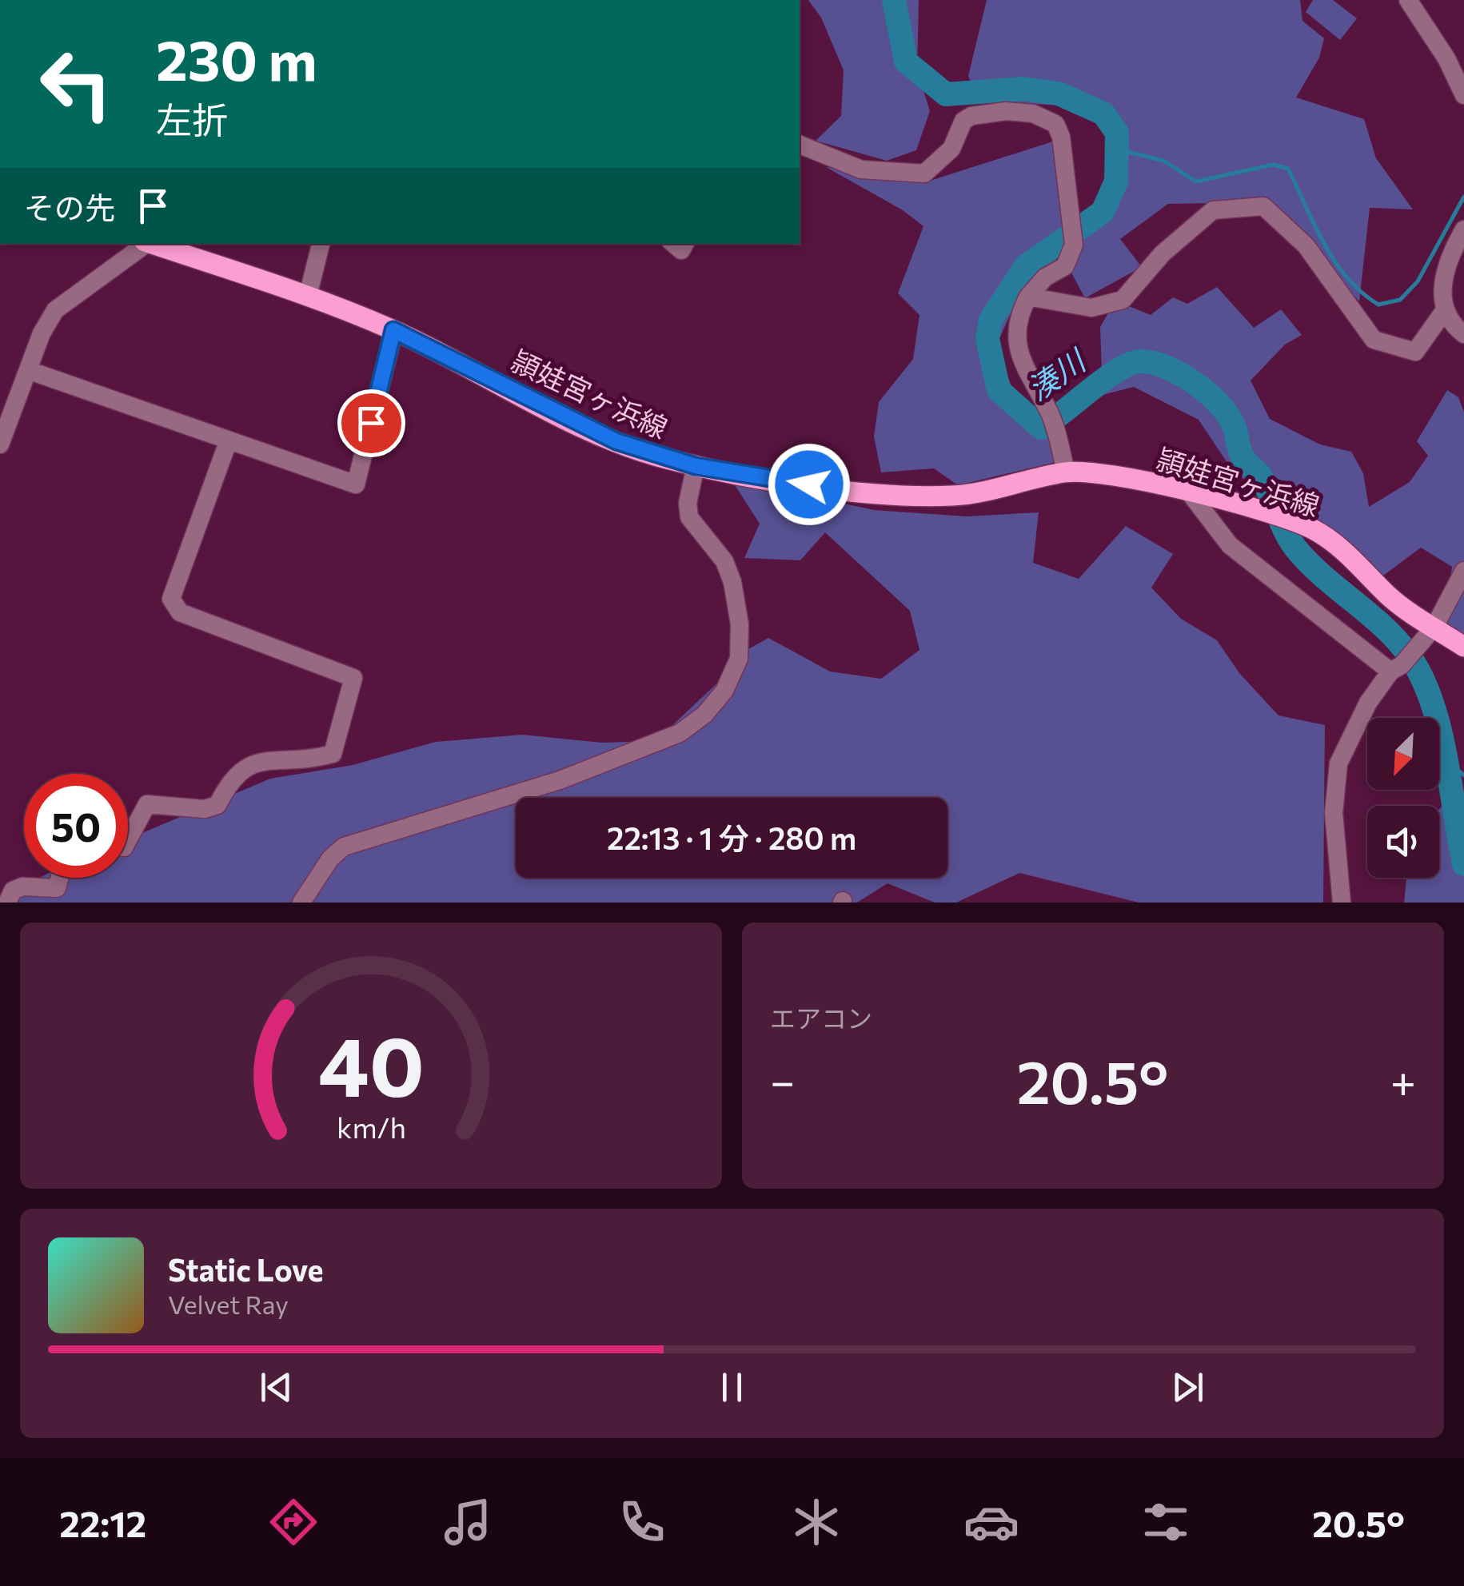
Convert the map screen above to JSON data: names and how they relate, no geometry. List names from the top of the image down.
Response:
{
  "streets": {
    "main road": ["頴娃宮ヶ浜線"]
  },
  "water": ["湊川"],
  "north": "bottom left",
  "page": {
    "turn": ["230 m", "左折"],
    "then": "その先",
    "limit": "50",
    "trip": "22:13 · 1 分 · 280 m",
    "tile": "エアコン",
    "heat": ["−", "20.5°", "+"],
    "song": ["Static Love", "Velvet Ray"],
    "tabs": ["22:12", "20.5°"],
    "gauge": ["40", "km/h"]
  }
}
